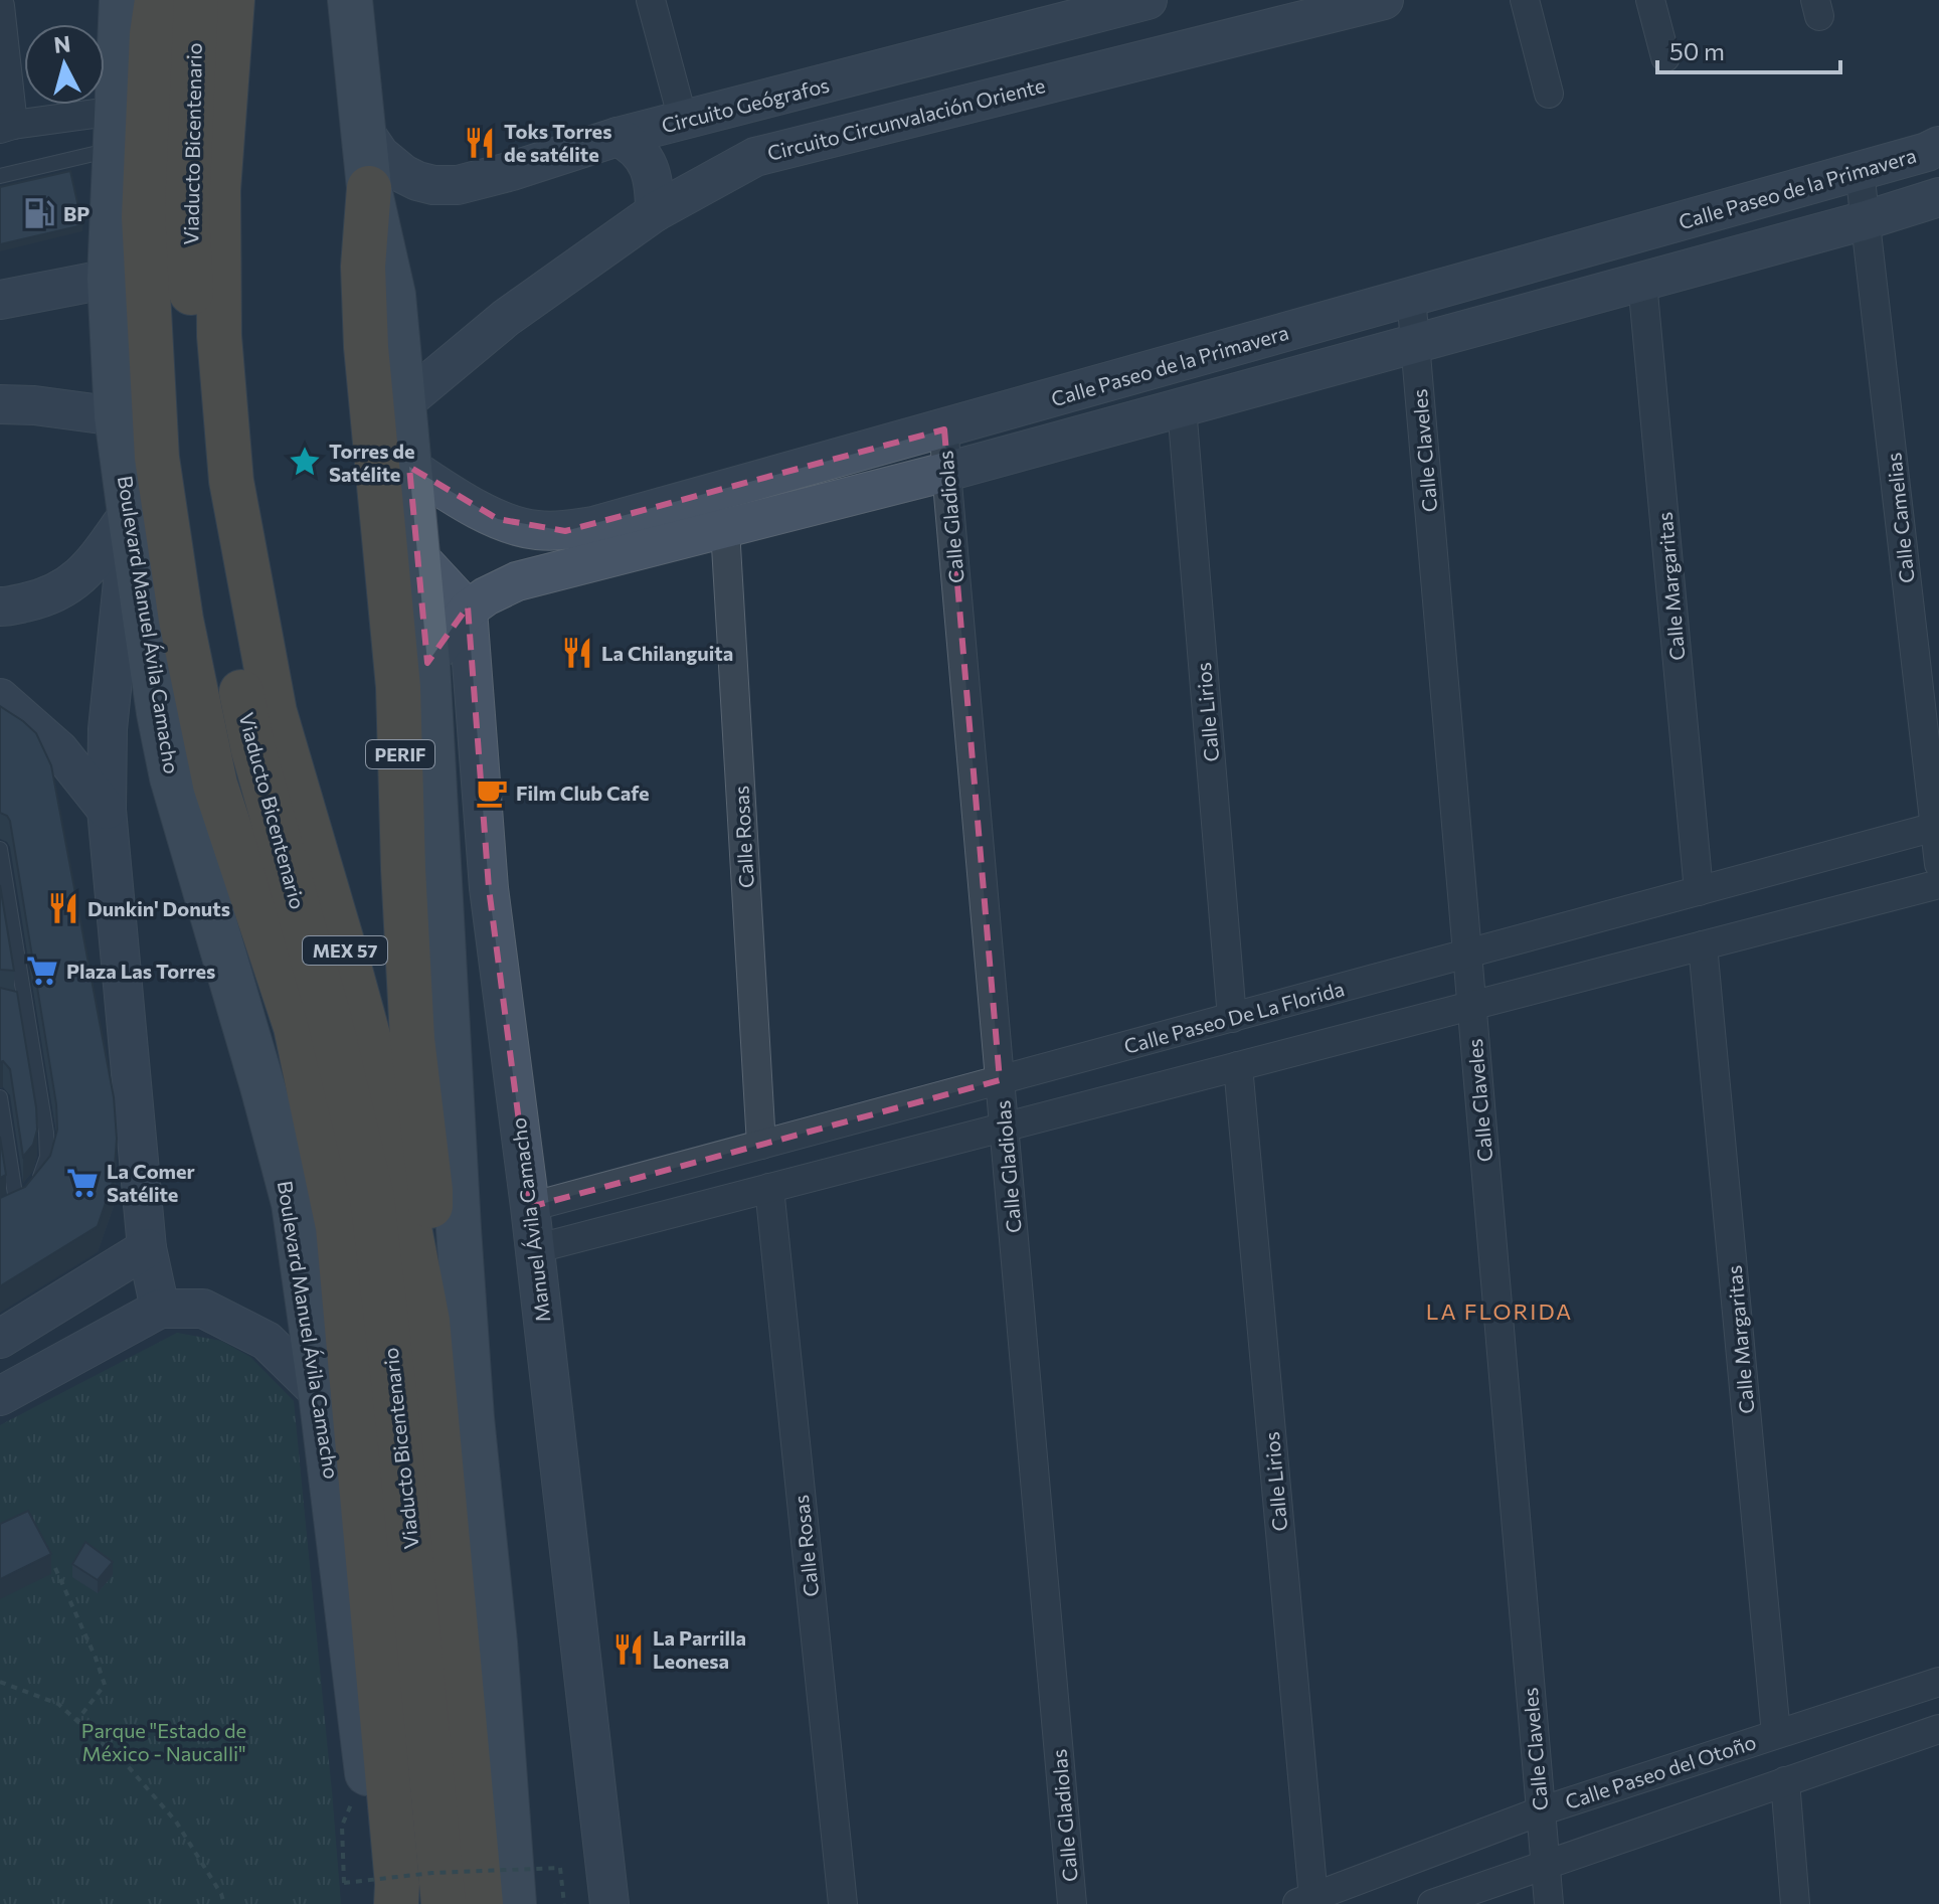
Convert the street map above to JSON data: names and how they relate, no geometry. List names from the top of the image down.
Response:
{
  "streets": {
    "highway": [
      "Viaducto Bicentenario",
      "Boulevard Manuel Ávila Camacho",
      "PERIF",
      "MEX 57"
    ],
    "street": [
      "Circuito Geógrafos",
      "Circuito Circunvalación Oriente",
      "Calle Paseo de la Primavera",
      "Calle Claveles",
      "Calle Gladiolas",
      "Calle Camelias",
      "Calle Margaritas",
      "Calle Lirios",
      "Calle Rosas",
      "Calle Paseo De La Florida",
      "Manuel Ávila Camacho",
      "Calle Paseo del Otoño"
    ]
  },
  "crossings": [
    ["Calle Paseo de la Primavera", "Calle Claveles"],
    ["Calle Paseo de la Primavera", "Calle Gladiolas"],
    ["Calle Paseo de la Primavera", "Calle Camelias"],
    ["Calle Claveles", "Calle Paseo De La Florida"],
    ["Calle Claveles", "Calle Paseo del Otoño"],
    ["Calle Gladiolas", "Calle Paseo De La Florida"],
    ["Calle Camelias", "Calle Paseo De La Florida"],
    ["Calle Margaritas", "Calle Paseo De La Florida"],
    ["Calle Margaritas", "Calle Paseo del Otoño"],
    ["Calle Lirios", "Calle Paseo De La Florida"],
    ["Calle Lirios", "Calle Paseo del Otoño"],
    ["PERIF", "MEX 57"],
    ["Calle Rosas", "Calle Paseo De La Florida"],
    ["Calle Paseo De La Florida", "Manuel Ávila Camacho"]
  ],
  "districts": ["LA FLORIDA"],
  "parks": ["Parque \"Estado de México - Naucalli\""],
  "places": {
    "restaurant": [
      "Toks Torres de satélite",
      "La Chilanguita",
      "Dunkin' Donuts",
      "La Parrilla Leonesa"
    ],
    "fuel station": ["BP"],
    "place": ["Torres de Satélite"],
    "cafe": ["Film Club Cafe"],
    "supermarket": ["Plaza Las Torres", "La Comer Satélite"]
  },
  "scale_bar": "50 m",
  "north": "top"
}
